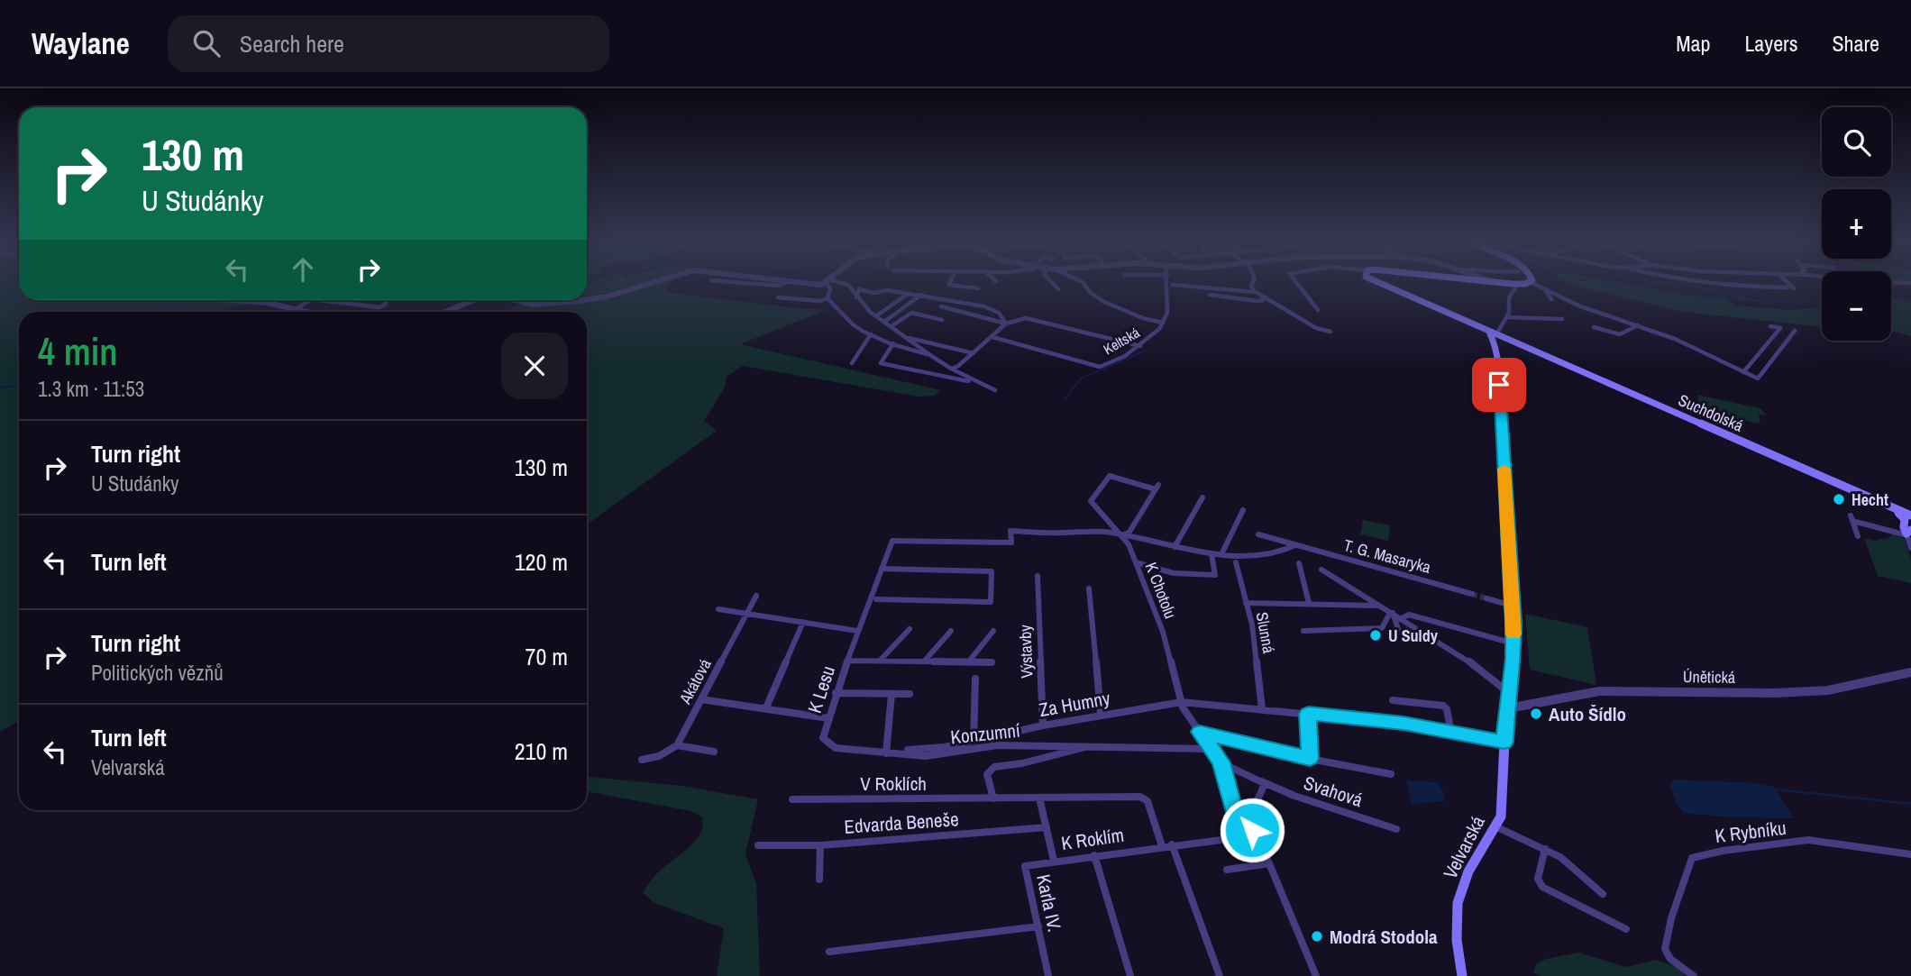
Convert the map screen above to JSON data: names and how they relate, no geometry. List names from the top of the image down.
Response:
{
  "streets": {
    "main road": ["Suchdolská", "Velvarská"],
    "street": [
      "Keltská",
      "T. G. Masaryka",
      "K Chotolu",
      "Slunná",
      "Výstavby",
      "Únětická",
      "Akátová",
      "K Lesu",
      "Za Humny",
      "Konzumní",
      "V Roklích",
      "Svahová",
      "Edvarda Beneše",
      "K Rybníku",
      "K Roklím",
      "Karla IV."
    ]
  },
  "crossings": [
    ["Suchdolská", "Velvarská"],
    ["K Chotolu", "Za Humny"],
    ["K Chotolu", "Konzumní"],
    ["K Chotolu", "Svahová"],
    ["K Chotolu", "K Roklím"],
    ["Slunná", "Za Humny"],
    ["Výstavby", "Za Humny"],
    ["Únětická", "Velvarská"],
    ["K Lesu", "Konzumní"],
    ["Za Humny", "Konzumní"],
    ["Za Humny", "Velvarská"],
    ["Konzumní", "V Roklích"],
    ["Edvarda Beneše", "K Roklím"],
    ["K Roklím", "Karla IV."]
  ],
  "places": [
    "Hecht",
    "U Suldy",
    "Auto Šídlo",
    "Modrá Stodola"
  ],
  "page": {
    "header": "Waylane",
    "search": "Search here",
    "nav": ["Map", "Layers", "Share"],
    "map_buttons": ["+", "−"],
    "turn": ["130 m", "U Studánky"],
    "heading": ["4 min", "1.3 km · 11:53"],
    "list": [
      {
        "name": "Turn right",
        "note": "U Studánky",
        "value": "130 m"
      },
      {
        "name": "Turn left",
        "value": "120 m"
      },
      {
        "name": "Turn right",
        "note": "Politických vězňů",
        "value": "70 m"
      },
      {
        "name": "Turn left",
        "note": "Velvarská",
        "value": "210 m"
      }
    ]
  }
}
